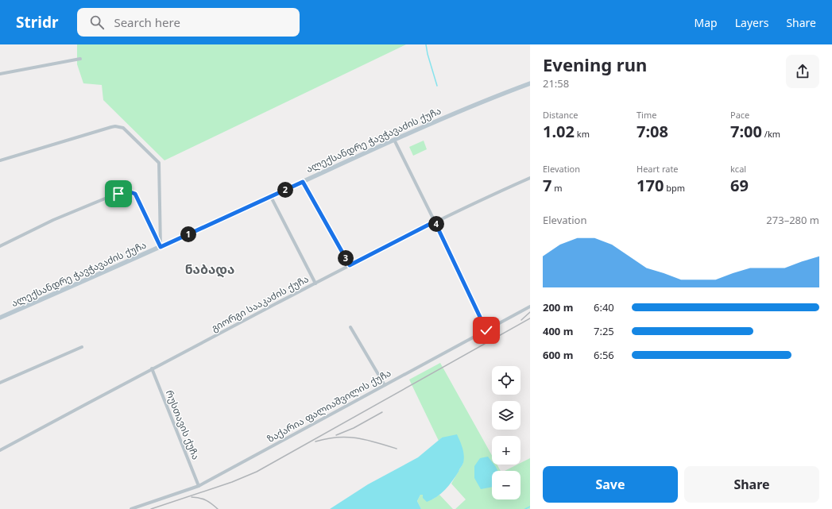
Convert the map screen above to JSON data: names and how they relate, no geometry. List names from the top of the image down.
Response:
{
  "streets": {
    "street": [
      "ალექსანდრე ჭავჭავაძის ქუჩა",
      "გიორგი სააკაძის ქუჩა",
      "ზაქარია ფალიაშვილის ქუჩა",
      "რუსთავის ქუჩა"
    ]
  },
  "crossings": [
    ["გიორგი სააკაძის ქუჩა", "რუსთავის ქუჩა"],
    ["ზაქარია ფალიაშვილის ქუჩა", "რუსთავის ქუჩა"]
  ],
  "districts": ["ნაბადა"],
  "page": {
    "header": "Stridr",
    "search": "Search here",
    "nav": ["Map", "Layers", "Share"],
    "heading": ["Evening run", "21:58"],
    "stats": [
      ["Distance", "1.02 km"],
      ["Time", "7:08"],
      ["Pace", "7:00 /km"],
      ["Elevation", "7 m"],
      ["Heart rate", "170 bpm"],
      ["kcal", "69"]
    ],
    "pins": [
      "2",
      "4",
      "1",
      "3"
    ],
    "chart": ["Elevation", "273–280 m"],
    "list": [
      {
        "name": "200 m",
        "note": "6:40"
      },
      {
        "name": "400 m",
        "note": "7:25"
      },
      {
        "name": "600 m",
        "note": "6:56"
      }
    ],
    "map_buttons": ["+", "−"],
    "buttons": ["Save", "Share"]
  }
}
